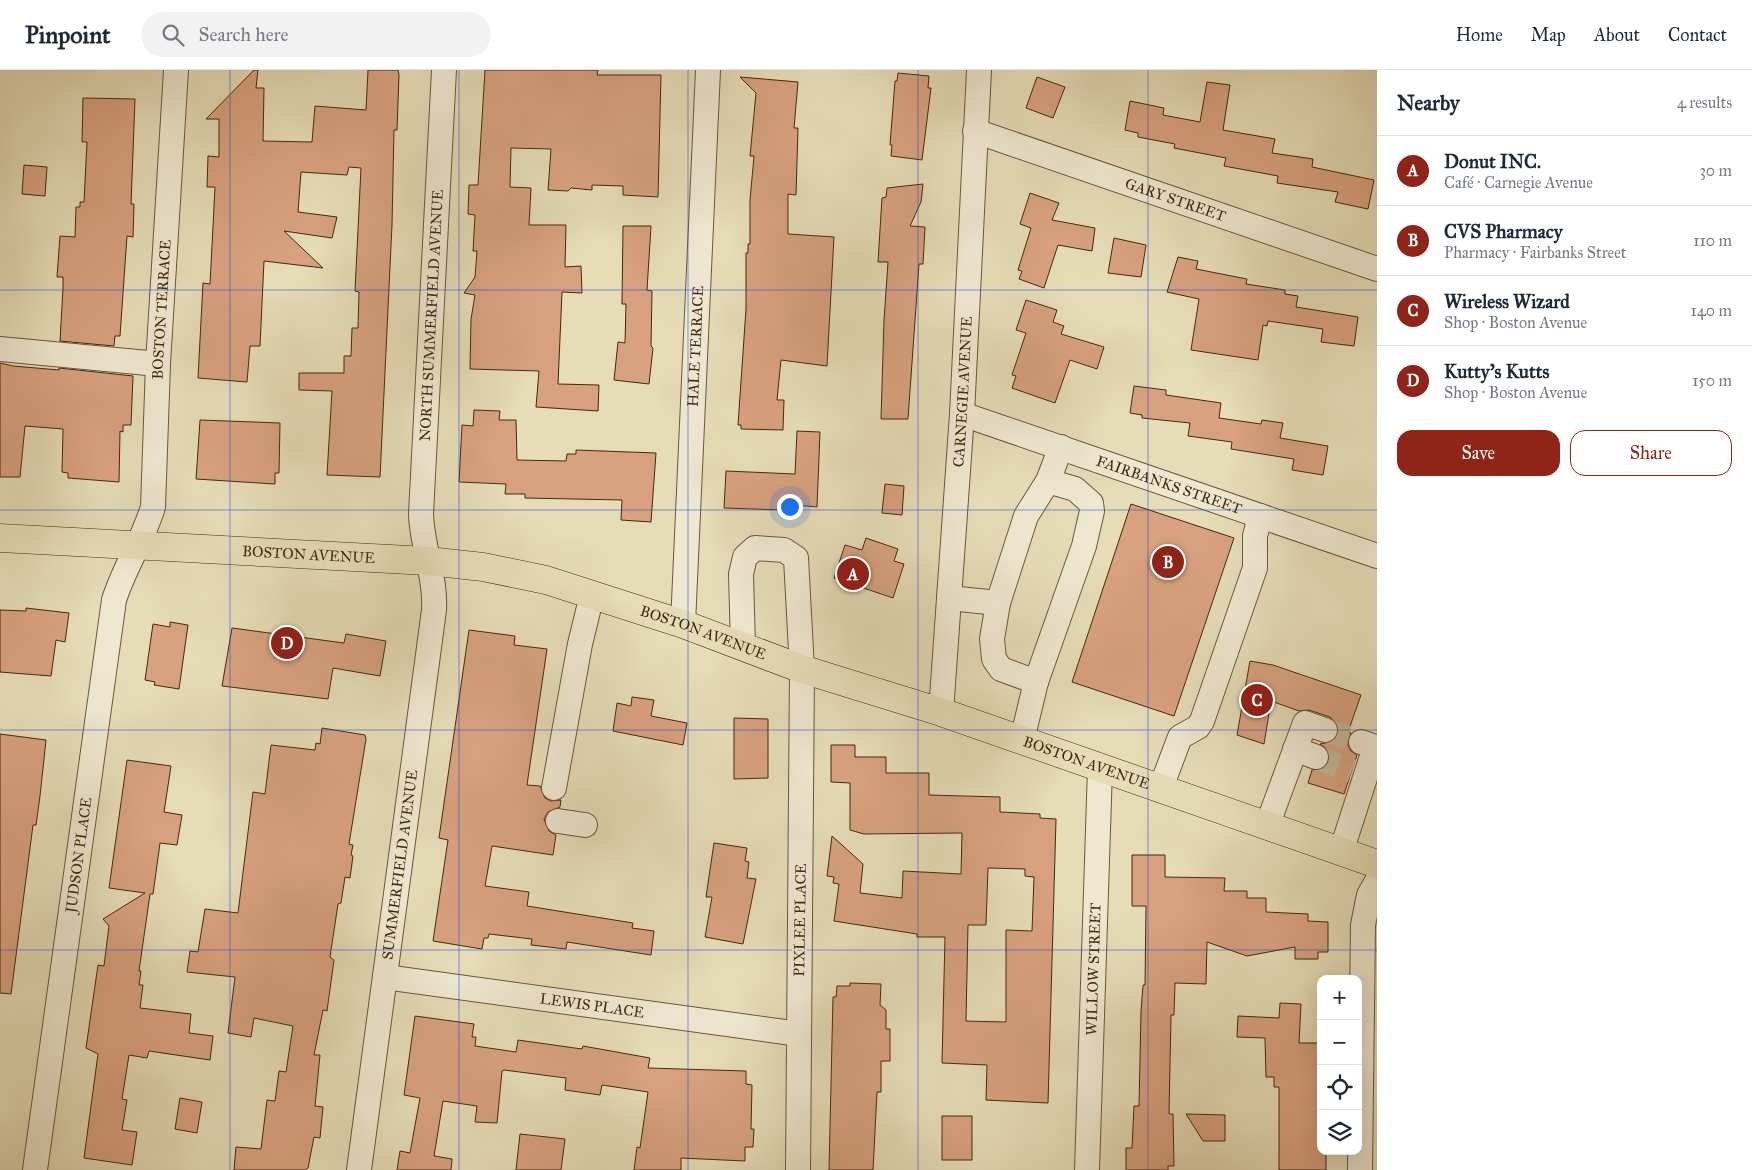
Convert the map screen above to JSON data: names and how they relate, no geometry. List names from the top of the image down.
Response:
{
  "streets": {
    "main road": ["BOSTON AVENUE"],
    "street": [
      "GARY STREET",
      "BOSTON TERRACE",
      "NORTH SUMMERFIELD AVENUE",
      "HALE TERRACE",
      "CARNEGIE AVENUE",
      "FAIRBANKS STREET",
      "JUDSON PLACE",
      "SUMMERFIELD AVENUE",
      "PIXLEE PLACE",
      "WILLOW STREET",
      "LEWIS PLACE"
    ]
  },
  "crossings": [
    ["GARY STREET", "CARNEGIE AVENUE"],
    ["BOSTON TERRACE", "BOSTON AVENUE"],
    ["BOSTON TERRACE", "JUDSON PLACE"],
    ["NORTH SUMMERFIELD AVENUE", "BOSTON AVENUE"],
    ["NORTH SUMMERFIELD AVENUE", "SUMMERFIELD AVENUE"],
    ["HALE TERRACE", "BOSTON AVENUE"],
    ["CARNEGIE AVENUE", "FAIRBANKS STREET"],
    ["CARNEGIE AVENUE", "BOSTON AVENUE"],
    ["BOSTON AVENUE", "JUDSON PLACE"],
    ["BOSTON AVENUE", "SUMMERFIELD AVENUE"],
    ["BOSTON AVENUE", "PIXLEE PLACE"],
    ["BOSTON AVENUE", "WILLOW STREET"],
    ["SUMMERFIELD AVENUE", "LEWIS PLACE"],
    ["PIXLEE PLACE", "LEWIS PLACE"]
  ],
  "page": {
    "header": "Pinpoint",
    "search": "Search here",
    "nav": [
      "Home",
      "Map",
      "About",
      "Contact"
    ],
    "heading": ["Nearby", "4 results"],
    "list": [
      {
        "mark": "A",
        "name": "Donut INC.",
        "note": "Café · Carnegie Avenue",
        "value": "30 m"
      },
      {
        "mark": "B",
        "name": "CVS Pharmacy",
        "note": "Pharmacy · Fairbanks Street",
        "value": "110 m"
      },
      {
        "mark": "C",
        "name": "Wireless Wizard",
        "note": "Shop · Boston Avenue",
        "value": "140 m"
      },
      {
        "mark": "D",
        "name": "Kutty's Kutts",
        "note": "Shop · Boston Avenue",
        "value": "150 m"
      }
    ],
    "buttons": ["Save", "Share"],
    "pins": [
      "B",
      "A",
      "D",
      "C"
    ],
    "map_buttons": ["+", "−"]
  }
}
